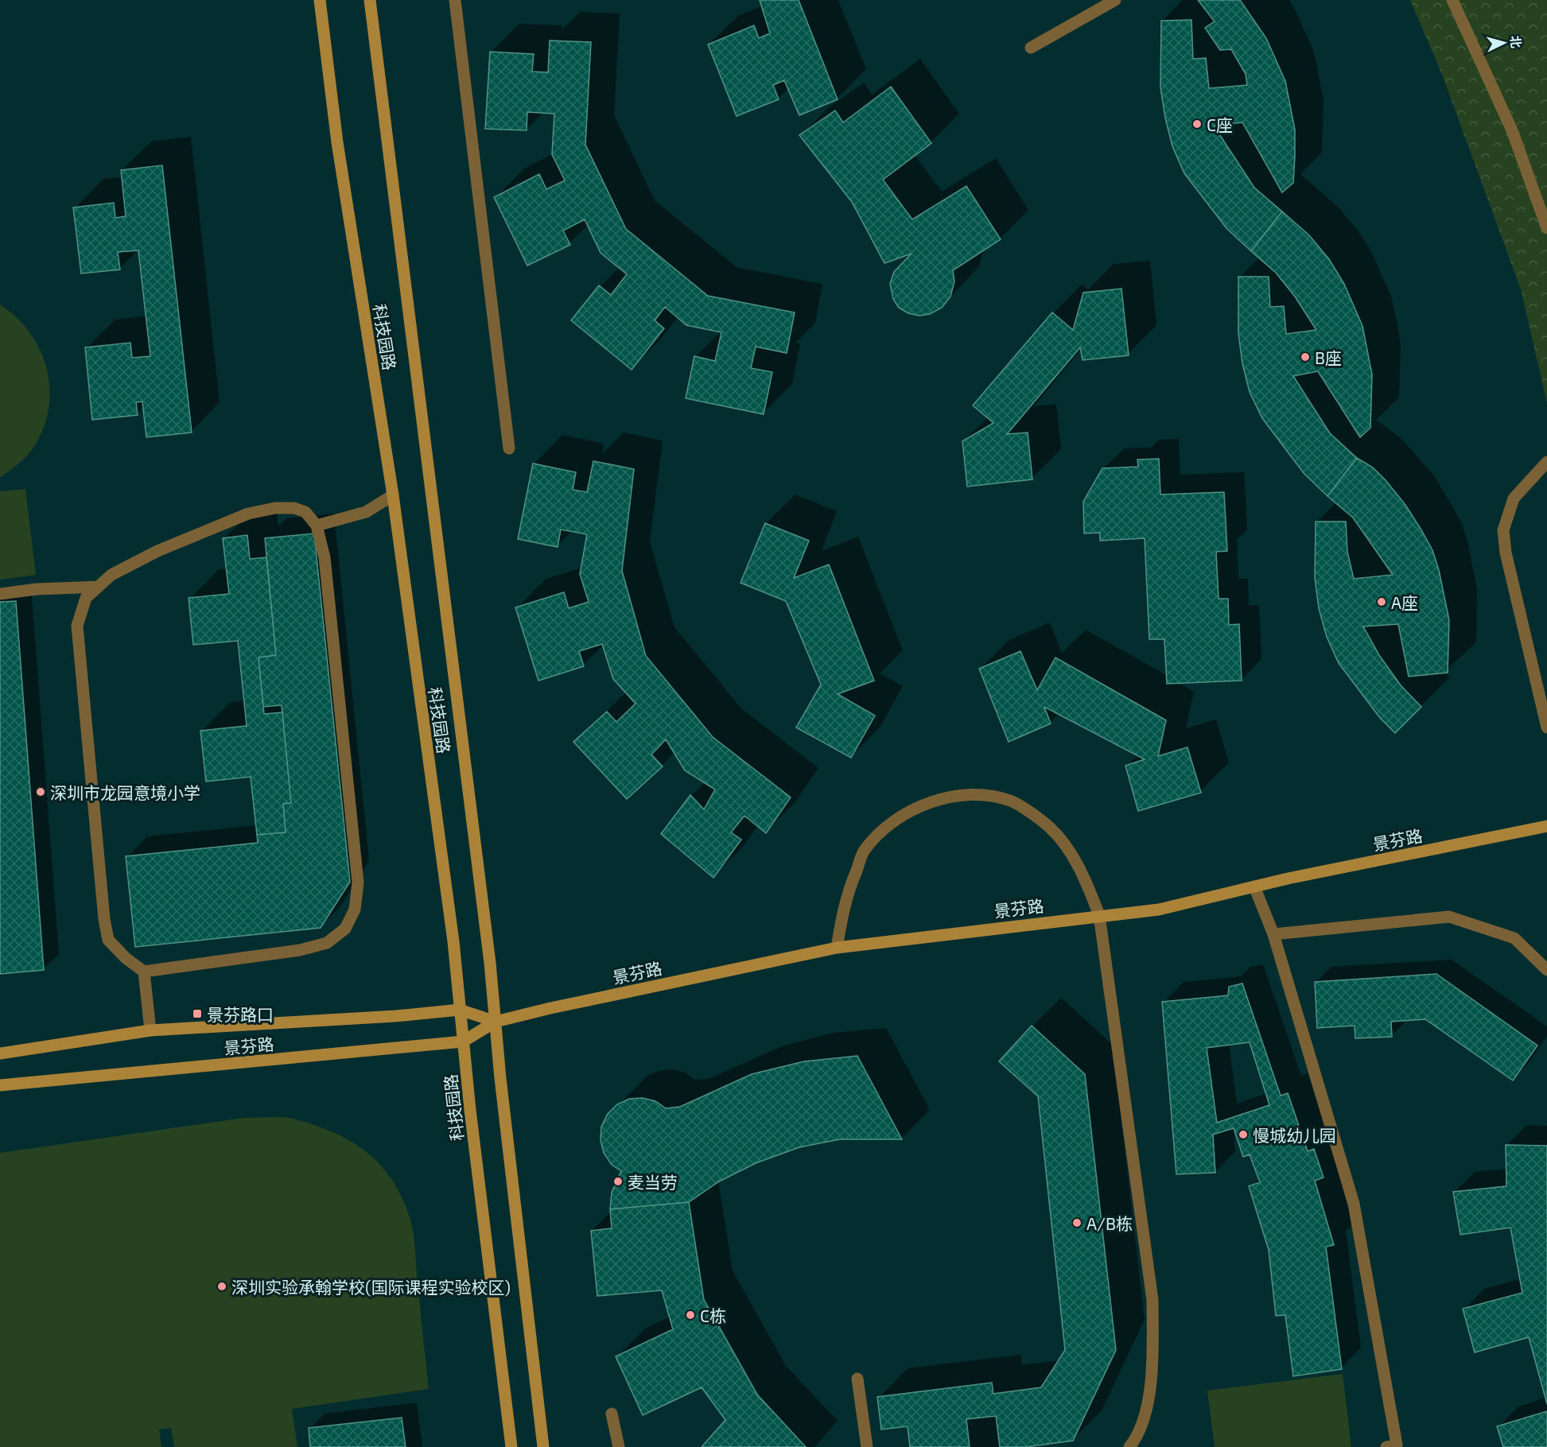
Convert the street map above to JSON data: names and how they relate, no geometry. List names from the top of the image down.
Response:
{
  "streets": {
    "main road": ["科技园路", "景芬路"]
  },
  "crossings": [
    ["科技园路", "景芬路"]
  ],
  "places": {
    "other": [
      "C座",
      "B座",
      "A座",
      "深圳市龙园意境小学",
      "慢城幼儿园",
      "麦当劳",
      "A/B栋",
      "深圳实验承翰学校(国际课程实验校区)",
      "C栋"
    ],
    "transit": ["景芬路口"]
  },
  "north": "right"
}
